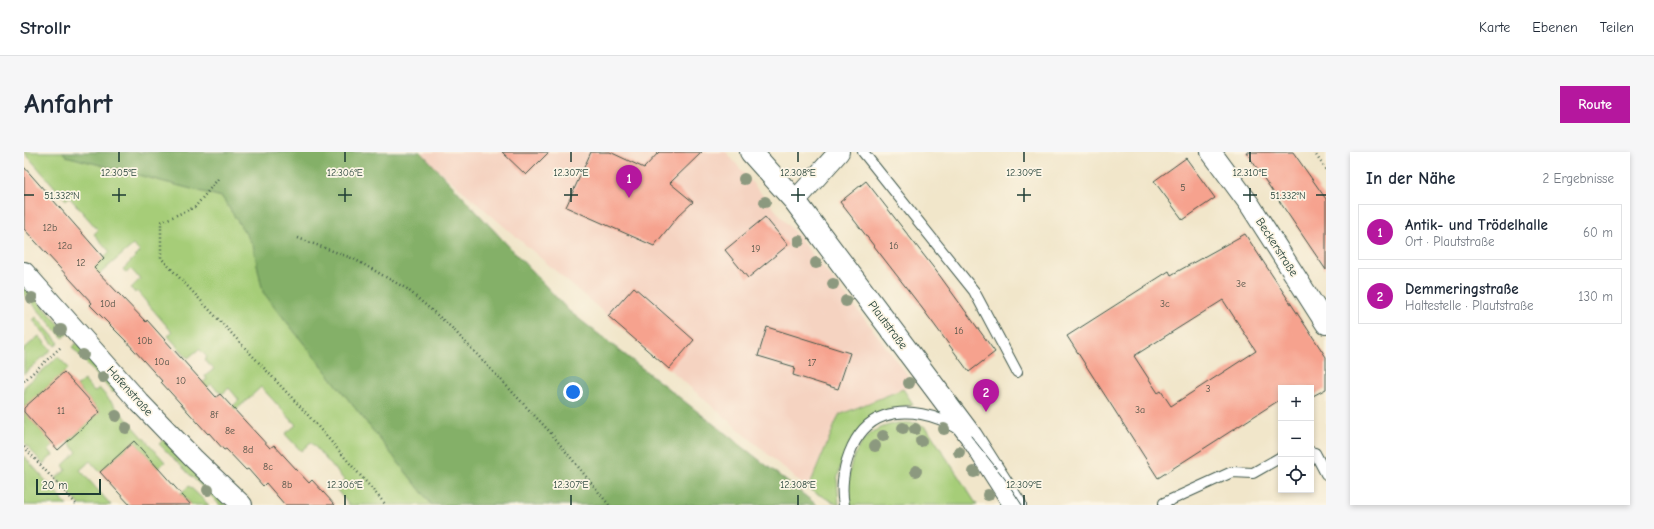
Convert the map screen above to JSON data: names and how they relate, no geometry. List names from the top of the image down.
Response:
{
  "streets": {
    "main road": ["Plautstraße"],
    "street": ["Beckerstraße", "Hafenstraße"]
  },
  "house_numbers": [
    "5",
    "12b",
    "12a",
    "16",
    "19",
    "12",
    "3e",
    "10d",
    "3c",
    "16",
    "10b",
    "10a",
    "17",
    "10",
    "3",
    "3a",
    "11",
    "8f",
    "8e",
    "8d",
    "8c",
    "8b"
  ],
  "scale_bar": "20 m",
  "page": {
    "header": "Strollr",
    "nav": ["Karte", "Ebenen", "Teilen"],
    "buttons": "Route",
    "title": "Anfahrt",
    "heading": ["In der Nähe", "2 Ergebnisse"],
    "pins": ["1", "2"],
    "list": [
      {
        "mark": "1",
        "name": "Antik- und Trödelhalle",
        "note": "Ort · Plautstraße",
        "value": "60 m"
      },
      {
        "mark": "2",
        "name": "Demmeringstraße",
        "note": "Haltestelle · Plautstraße",
        "value": "130 m"
      }
    ],
    "map_buttons": ["+", "−"],
    "scale": "20 m"
  },
  "coordinates": [
    "12.305°E",
    "12.306°E",
    "12.307°E",
    "12.308°E",
    "12.309°E",
    "12.310°E",
    "51.332°N"
  ]
}
